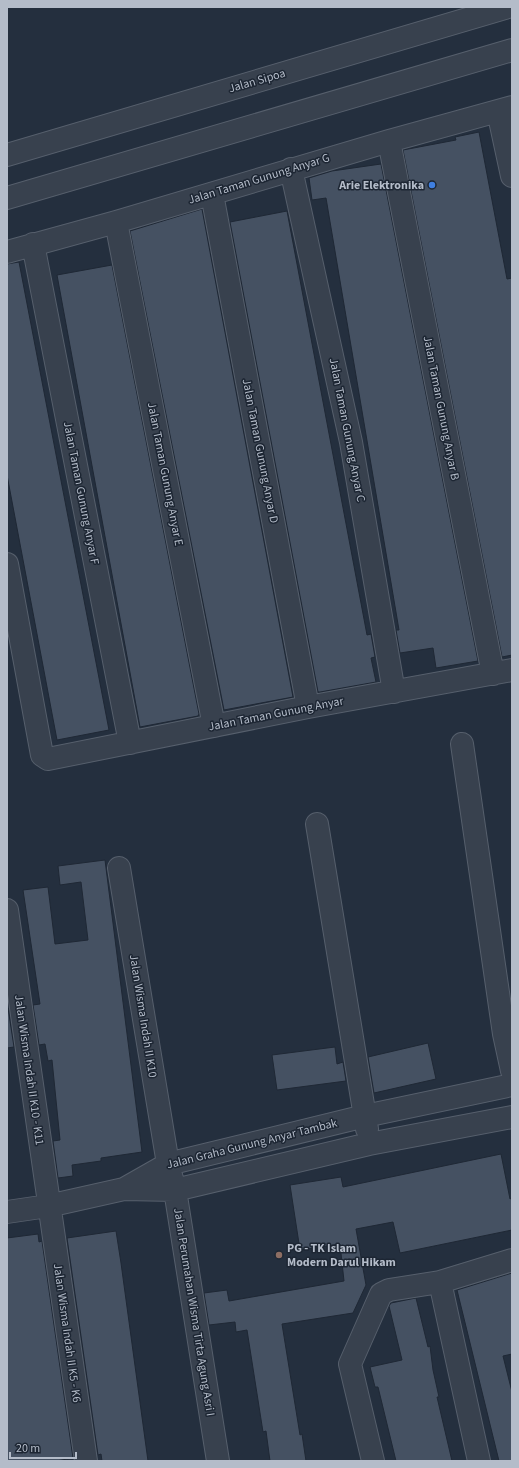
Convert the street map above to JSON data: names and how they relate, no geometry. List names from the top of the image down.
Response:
{
  "streets": {
    "street": [
      "Jalan Sipoa",
      "Jalan Taman Gunung Anyar G",
      "Jalan Taman Gunung Anyar B",
      "Jalan Taman Gunung Anyar C",
      "Jalan Taman Gunung Anyar D",
      "Jalan Taman Gunung Anyar E",
      "Jalan Taman Gunung Anyar F",
      "Jalan Taman Gunung Anyar",
      "Jalan Wisma Indah II K10",
      "Jalan Wisma Indah II K10 - K11",
      "Jalan Graha Gunung Anyar Tambak",
      "Jalan Perumahan Wisma Tirta Agung Asri I",
      "Jalan Wisma Indah II K5 - K6"
    ]
  },
  "crossings": [
    ["Jalan Taman Gunung Anyar G", "Jalan Taman Gunung Anyar B"],
    ["Jalan Taman Gunung Anyar G", "Jalan Taman Gunung Anyar C"],
    ["Jalan Taman Gunung Anyar G", "Jalan Taman Gunung Anyar D"],
    ["Jalan Taman Gunung Anyar G", "Jalan Taman Gunung Anyar E"],
    ["Jalan Taman Gunung Anyar G", "Jalan Taman Gunung Anyar F"],
    ["Jalan Taman Gunung Anyar B", "Jalan Taman Gunung Anyar"],
    ["Jalan Taman Gunung Anyar C", "Jalan Taman Gunung Anyar"],
    ["Jalan Taman Gunung Anyar D", "Jalan Taman Gunung Anyar"],
    ["Jalan Taman Gunung Anyar E", "Jalan Taman Gunung Anyar"],
    ["Jalan Taman Gunung Anyar F", "Jalan Taman Gunung Anyar"],
    ["Jalan Wisma Indah II K10", "Jalan Graha Gunung Anyar Tambak"],
    ["Jalan Wisma Indah II K10", "Jalan Perumahan Wisma Tirta Agung Asri I"],
    ["Jalan Wisma Indah II K10 - K11", "Jalan Wisma Indah II K5 - K6"],
    ["Jalan Graha Gunung Anyar Tambak", "Jalan Perumahan Wisma Tirta Agung Asri I"]
  ],
  "places": ["Arie Elektronika", "PG - TK Islam Modern Darul Hikam"],
  "scale_bar": "20 m"
}
